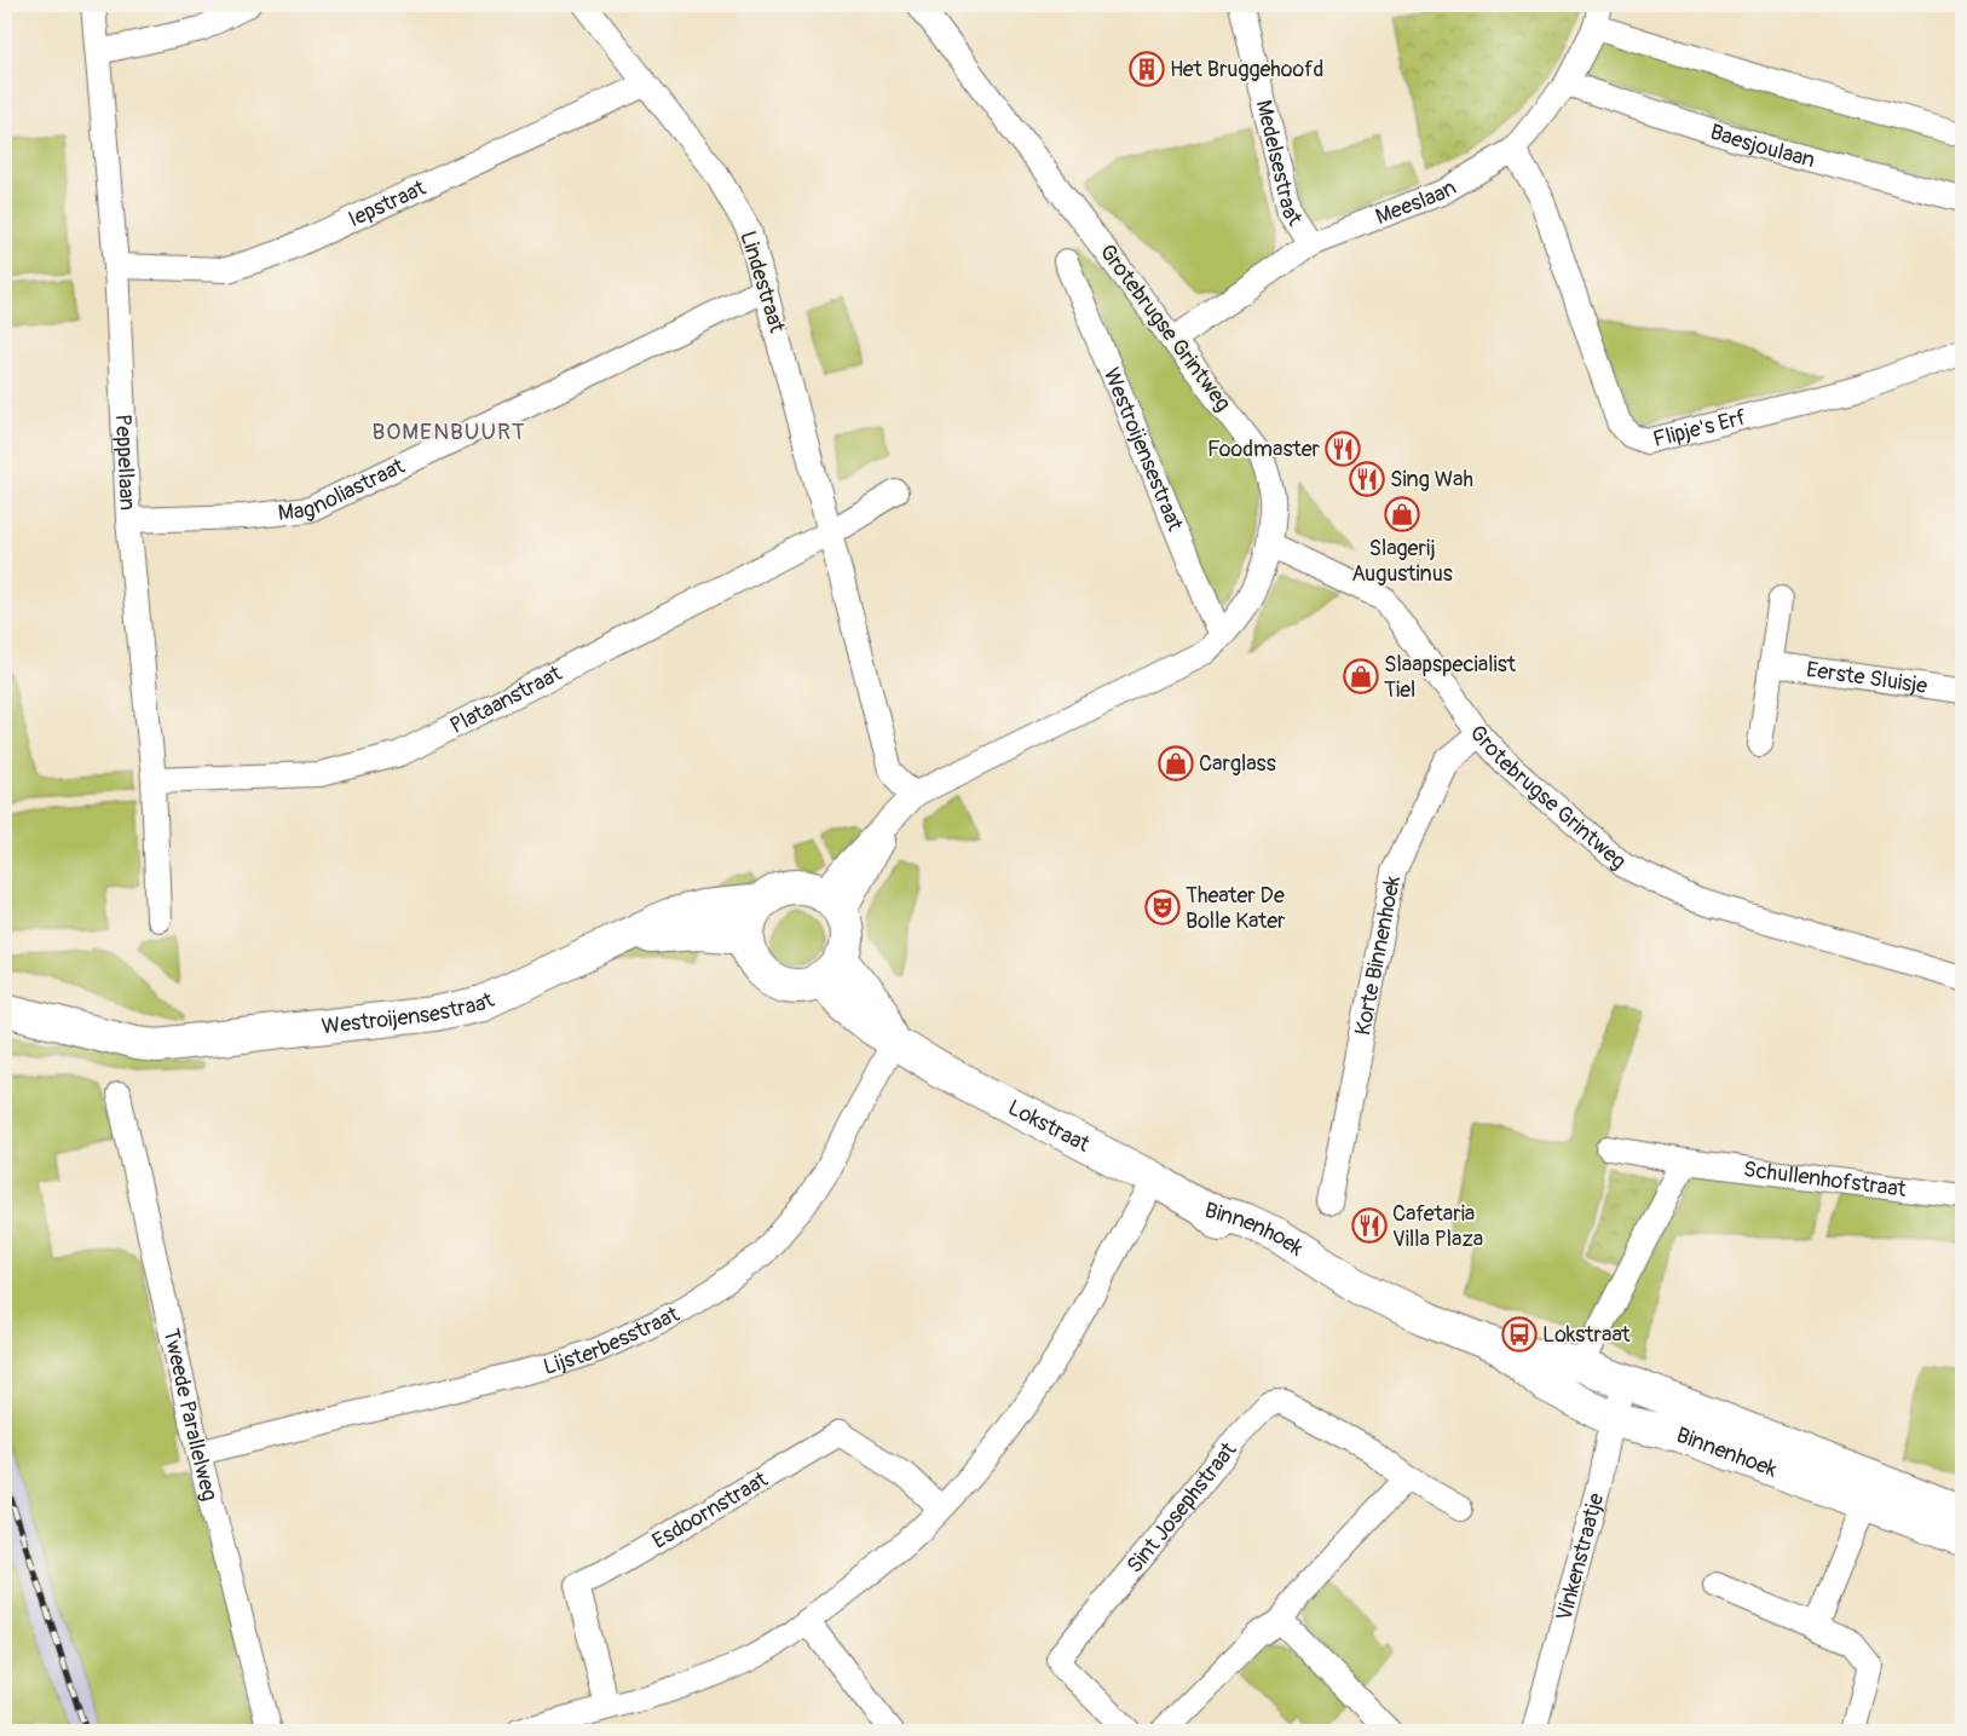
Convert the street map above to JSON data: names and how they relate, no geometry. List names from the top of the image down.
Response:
{
  "streets": {
    "main road": ["Westroijensestraat", "Lokstraat", "Binnenhoek"],
    "street": [
      "Baesjoulaan",
      "Medelsestraat",
      "Meeslaan",
      "Iepstraat",
      "Lindestraat",
      "Grotebrugse Grintweg",
      "Flipje's Erf",
      "Peppellaan",
      "Magnoliastraat",
      "Eerste Sluisje",
      "Plataanstraat",
      "Korte Binnenhoek",
      "Schullenhofstraat",
      "Lijsterbesstraat",
      "Tweede Parallelweg",
      "Sint Josephstraat",
      "Esdoornstraat",
      "Vinkenstraatje"
    ]
  },
  "crossings": [
    ["Baesjoulaan", "Meeslaan"],
    ["Medelsestraat", "Meeslaan"],
    ["Meeslaan", "Grotebrugse Grintweg"],
    ["Meeslaan", "Flipje's Erf"],
    ["Iepstraat", "Lindestraat"],
    ["Iepstraat", "Peppellaan"],
    ["Lindestraat", "Magnoliastraat"],
    ["Lindestraat", "Plataanstraat"],
    ["Grotebrugse Grintweg", "Korte Binnenhoek"],
    ["Peppellaan", "Magnoliastraat"],
    ["Peppellaan", "Plataanstraat"],
    ["Lokstraat", "Binnenhoek"],
    ["Lokstraat", "Lijsterbesstraat"],
    ["Binnenhoek", "Vinkenstraatje"],
    ["Lijsterbesstraat", "Tweede Parallelweg"]
  ],
  "districts": ["BOMENBUURT"],
  "places": {
    "building": ["Het Bruggehoofd"],
    "restaurant": ["Foodmaster", "Sing Wah", "Cafetaria Villa Plaza"],
    "shop": ["Slagerij Augustinus", "Slaapspecialist Tiel", "Carglass"],
    "theatre": ["Theater De Bolle Kater"],
    "bus stop": ["Lokstraat"]
  }
}
